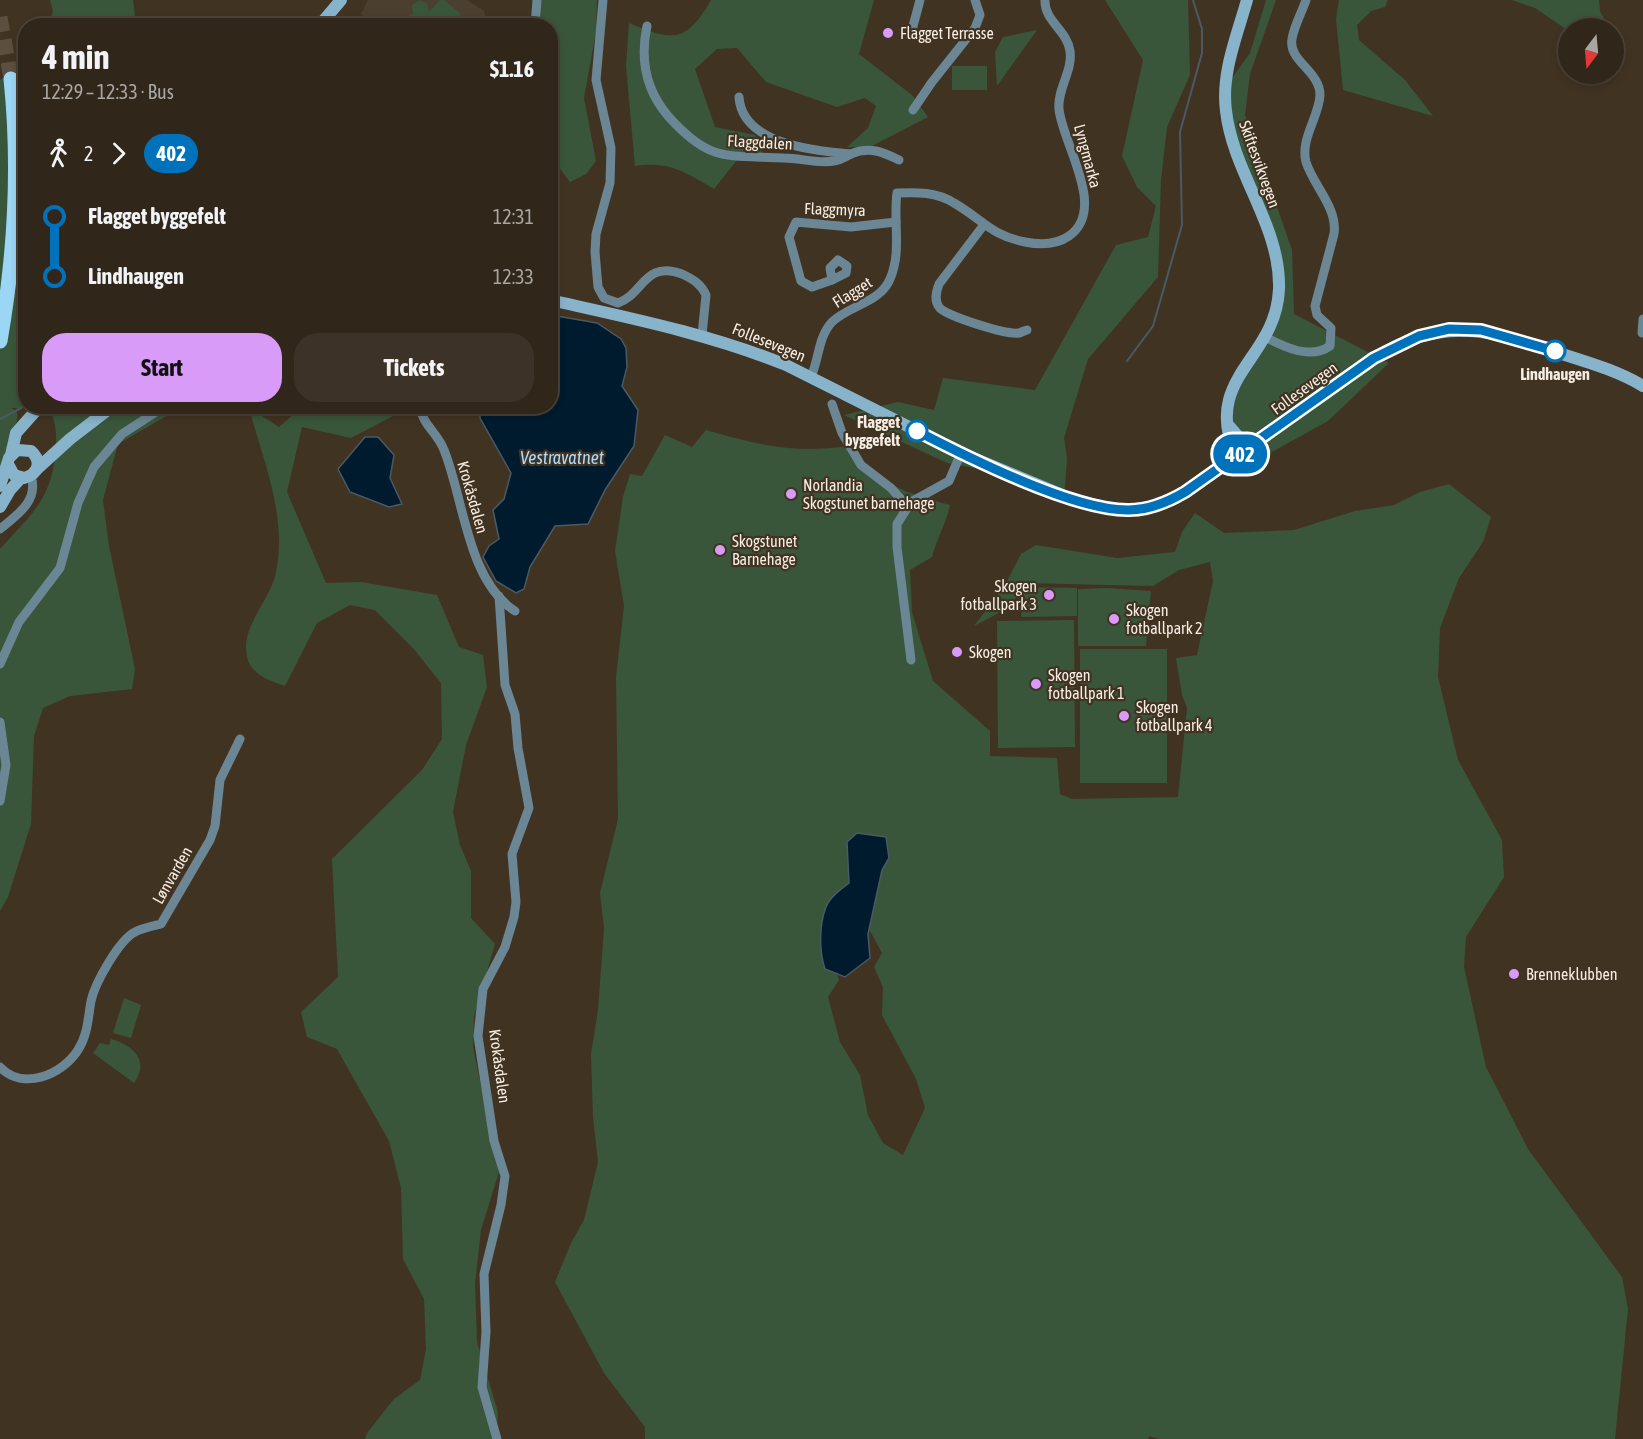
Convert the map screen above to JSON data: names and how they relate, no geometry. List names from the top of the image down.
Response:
{
  "streets": {
    "main road": ["Skiftesvikvegen", "Follesevegen"],
    "street": [
      "Flaggdalen",
      "Lyngmarka",
      "Flaggmyra",
      "Flagget",
      "Krokåsdalen",
      "Lønvarden"
    ]
  },
  "crossings": [
    ["Lyngmarka", "Flagget"],
    ["Skiftesvikvegen", "Follesevegen"],
    ["Flaggmyra", "Flagget"],
    ["Flagget", "Follesevegen"]
  ],
  "water": ["Vestravatnet"],
  "places": [
    "Flagget Terrasse",
    "Lindhaugen",
    "Flagget byggefelt",
    "Norlandia Skogstunet barnehage",
    "Skogstunet Barnehage",
    "Skogen fotballpark 3",
    "Skogen fotballpark 2",
    "Skogen",
    "Skogen fotballpark 1",
    "Skogen fotballpark 4",
    "Brenneklubben"
  ],
  "lines": ["bus line 402"],
  "north": "bottom",
  "page": {
    "on_map": "402",
    "heading": ["4 min", "12:29 – 12:33 · Bus", "$1.16"],
    "legs": ["2", "402"],
    "list": [
      {
        "name": "Flagget byggefelt",
        "value": "12:31"
      },
      {
        "name": "Lindhaugen",
        "value": "12:33"
      }
    ],
    "buttons": ["Start", "Tickets"]
  }
}
